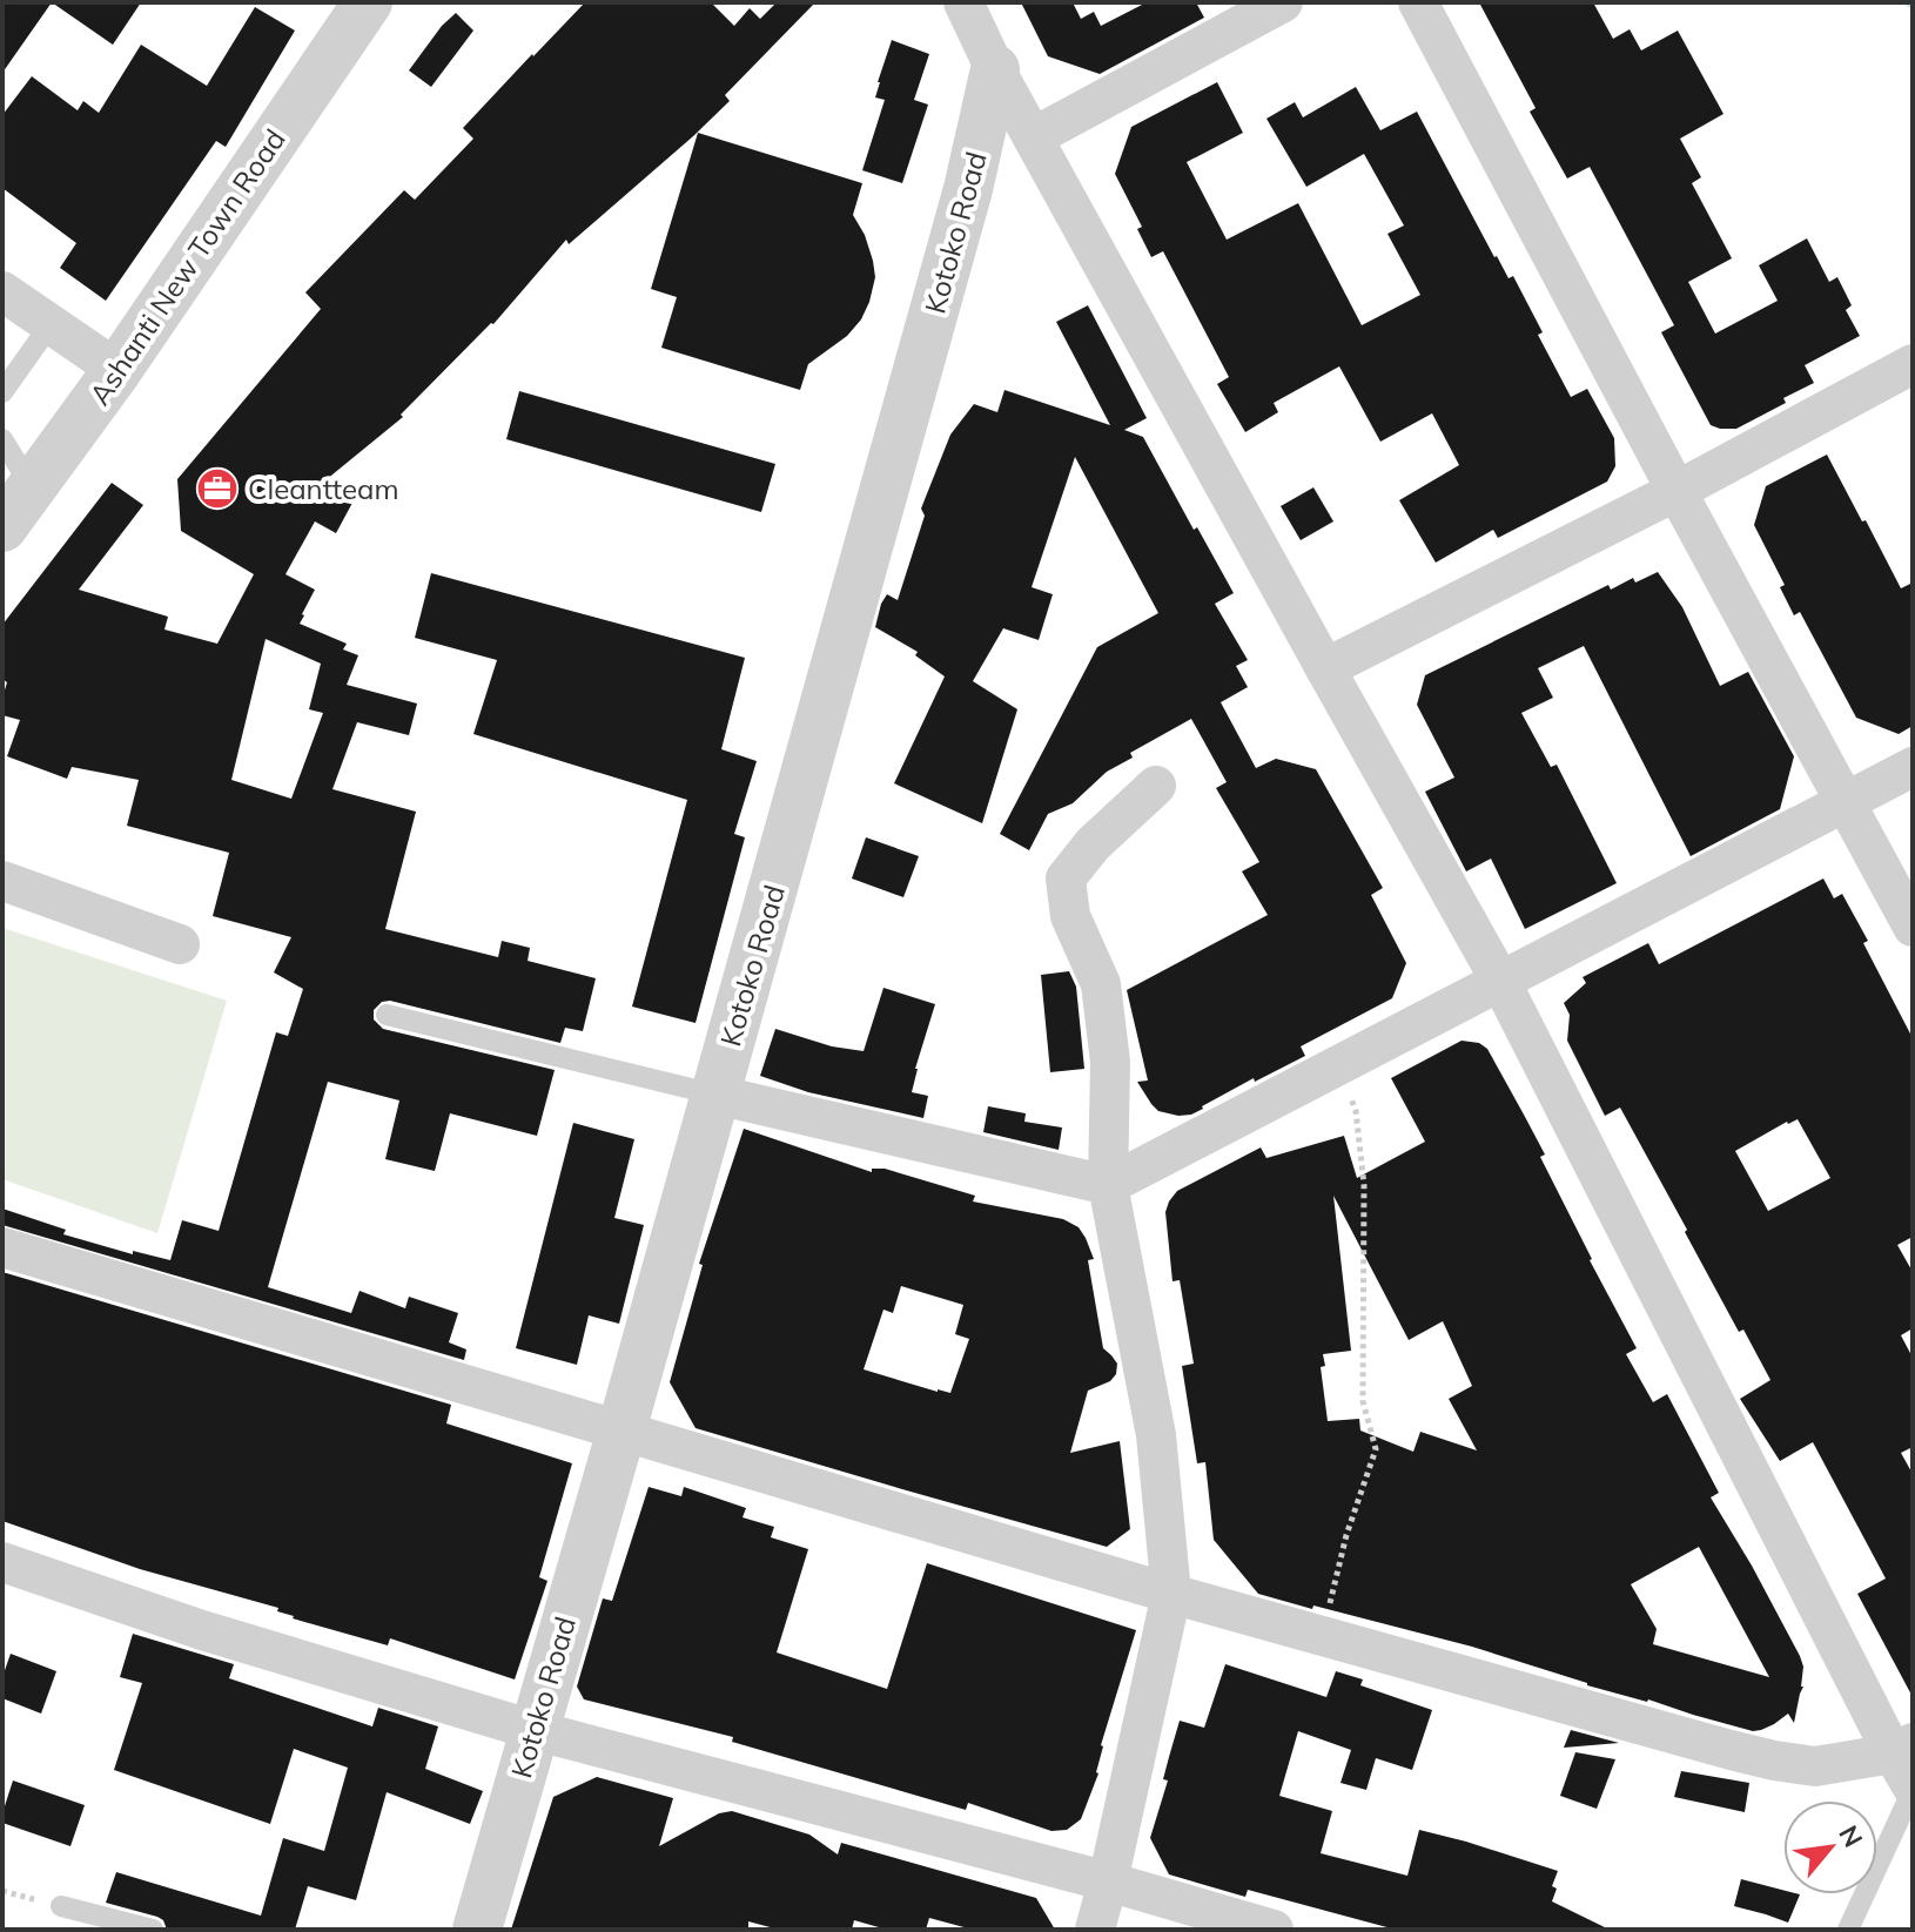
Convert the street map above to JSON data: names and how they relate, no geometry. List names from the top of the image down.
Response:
{
  "streets": {
    "street": ["Kotoko Road", "Ashanti New Town Road"]
  },
  "places": {
    "office": ["Cleantteam"]
  },
  "north": "top right"
}
